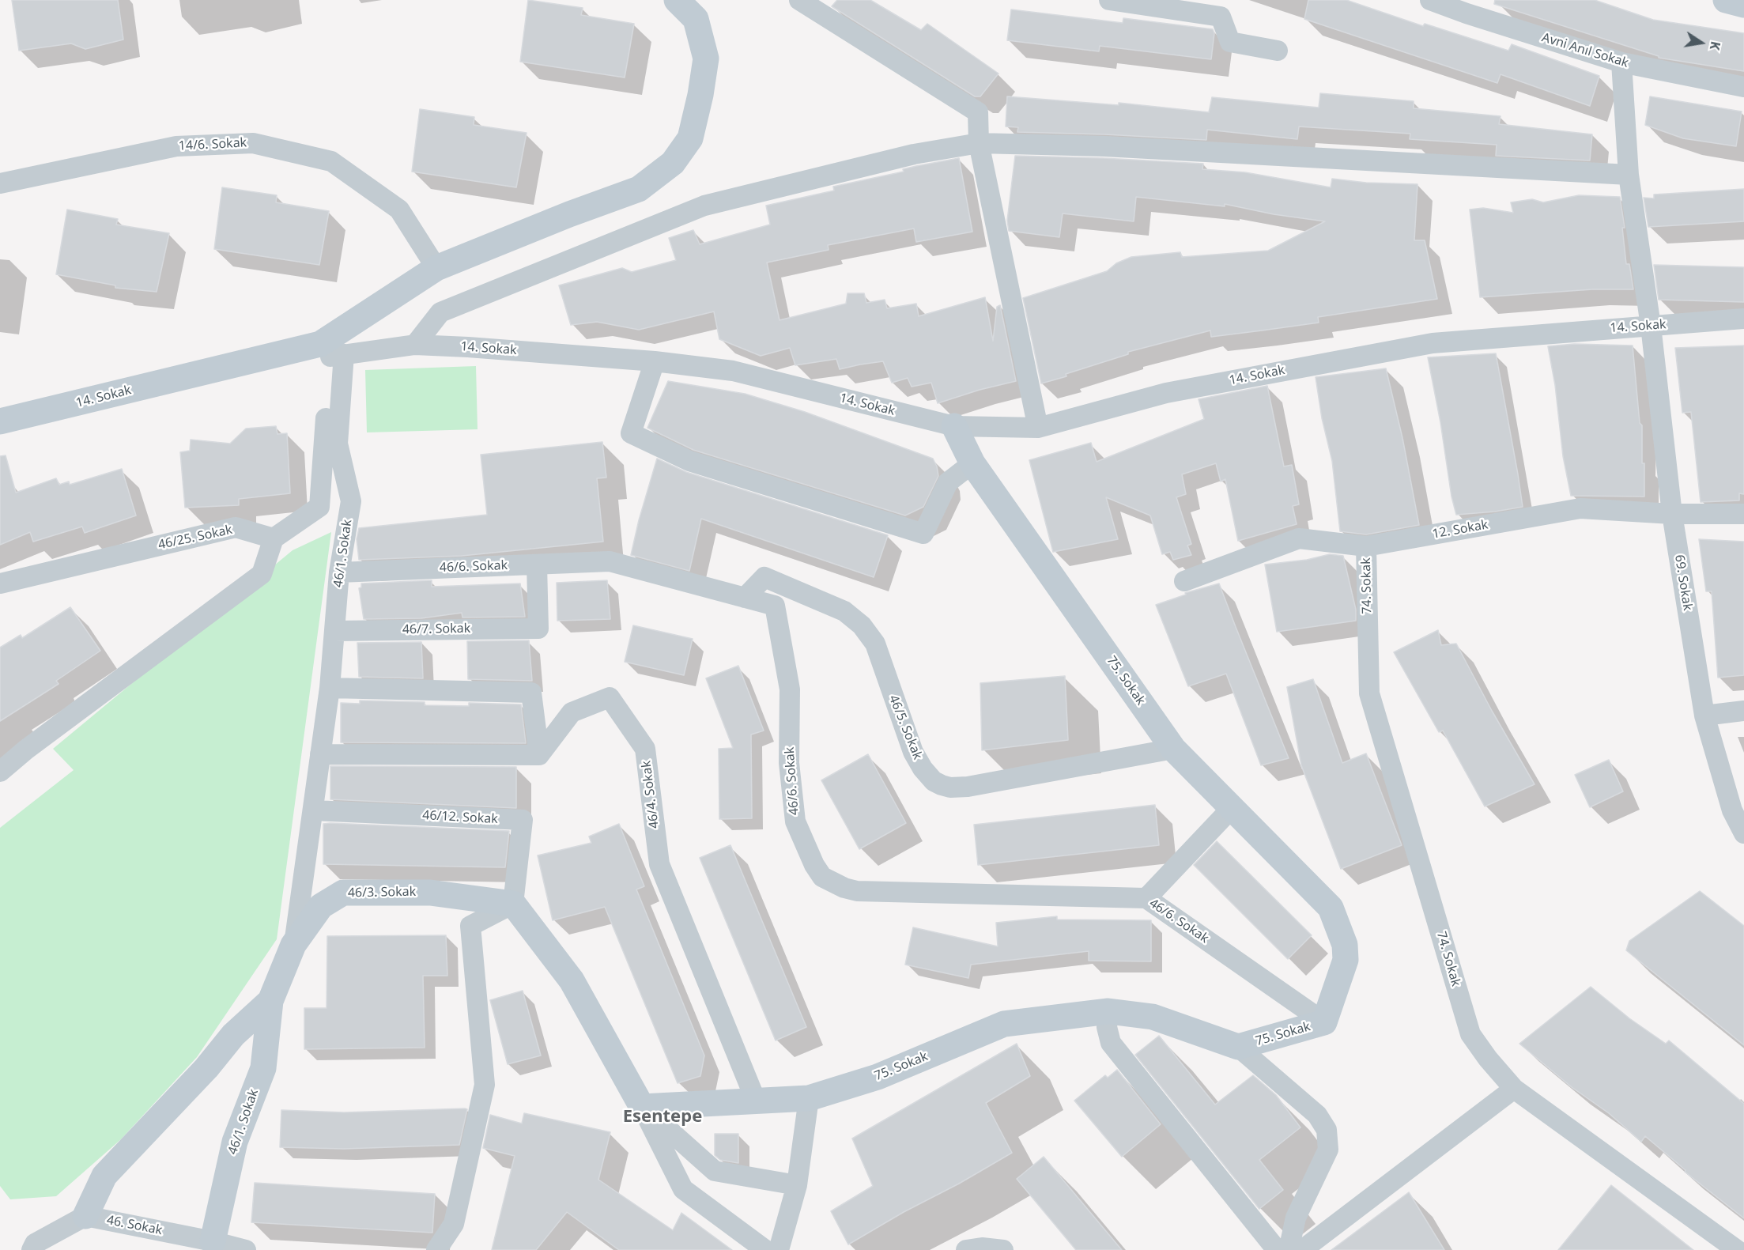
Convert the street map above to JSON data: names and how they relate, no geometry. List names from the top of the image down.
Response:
{
  "streets": {
    "street": [
      "Avni Anıl Sokak",
      "14/6. Sokak",
      "14. Sokak",
      "12. Sokak",
      "46/25. Sokak",
      "46/1. Sokak",
      "46/6. Sokak",
      "69. Sokak",
      "74. Sokak",
      "46/7. Sokak",
      "75. Sokak",
      "46/5. Sokak",
      "46/4. Sokak",
      "46/12. Sokak",
      "46/3. Sokak",
      "46. Sokak"
    ]
  },
  "crossings": [
    ["Avni Anıl Sokak", "69. Sokak"],
    ["14. Sokak", "46/1. Sokak"],
    ["14. Sokak", "69. Sokak"],
    ["14. Sokak", "75. Sokak"],
    ["12. Sokak", "69. Sokak"],
    ["12. Sokak", "74. Sokak"],
    ["46/1. Sokak", "46/6. Sokak"],
    ["46/1. Sokak", "46/7. Sokak"],
    ["46/1. Sokak", "46/12. Sokak"],
    ["46/1. Sokak", "46/3. Sokak"],
    ["46/1. Sokak", "46. Sokak"],
    ["46/6. Sokak", "46/7. Sokak"],
    ["46/6. Sokak", "75. Sokak"],
    ["46/6. Sokak", "46/5. Sokak"],
    ["75. Sokak", "46/5. Sokak"],
    ["75. Sokak", "46/4. Sokak"],
    ["46/12. Sokak", "46/3. Sokak"],
    ["46/3. Sokak", "46. Sokak"]
  ],
  "districts": ["Esentepe"],
  "north": "right"
}
